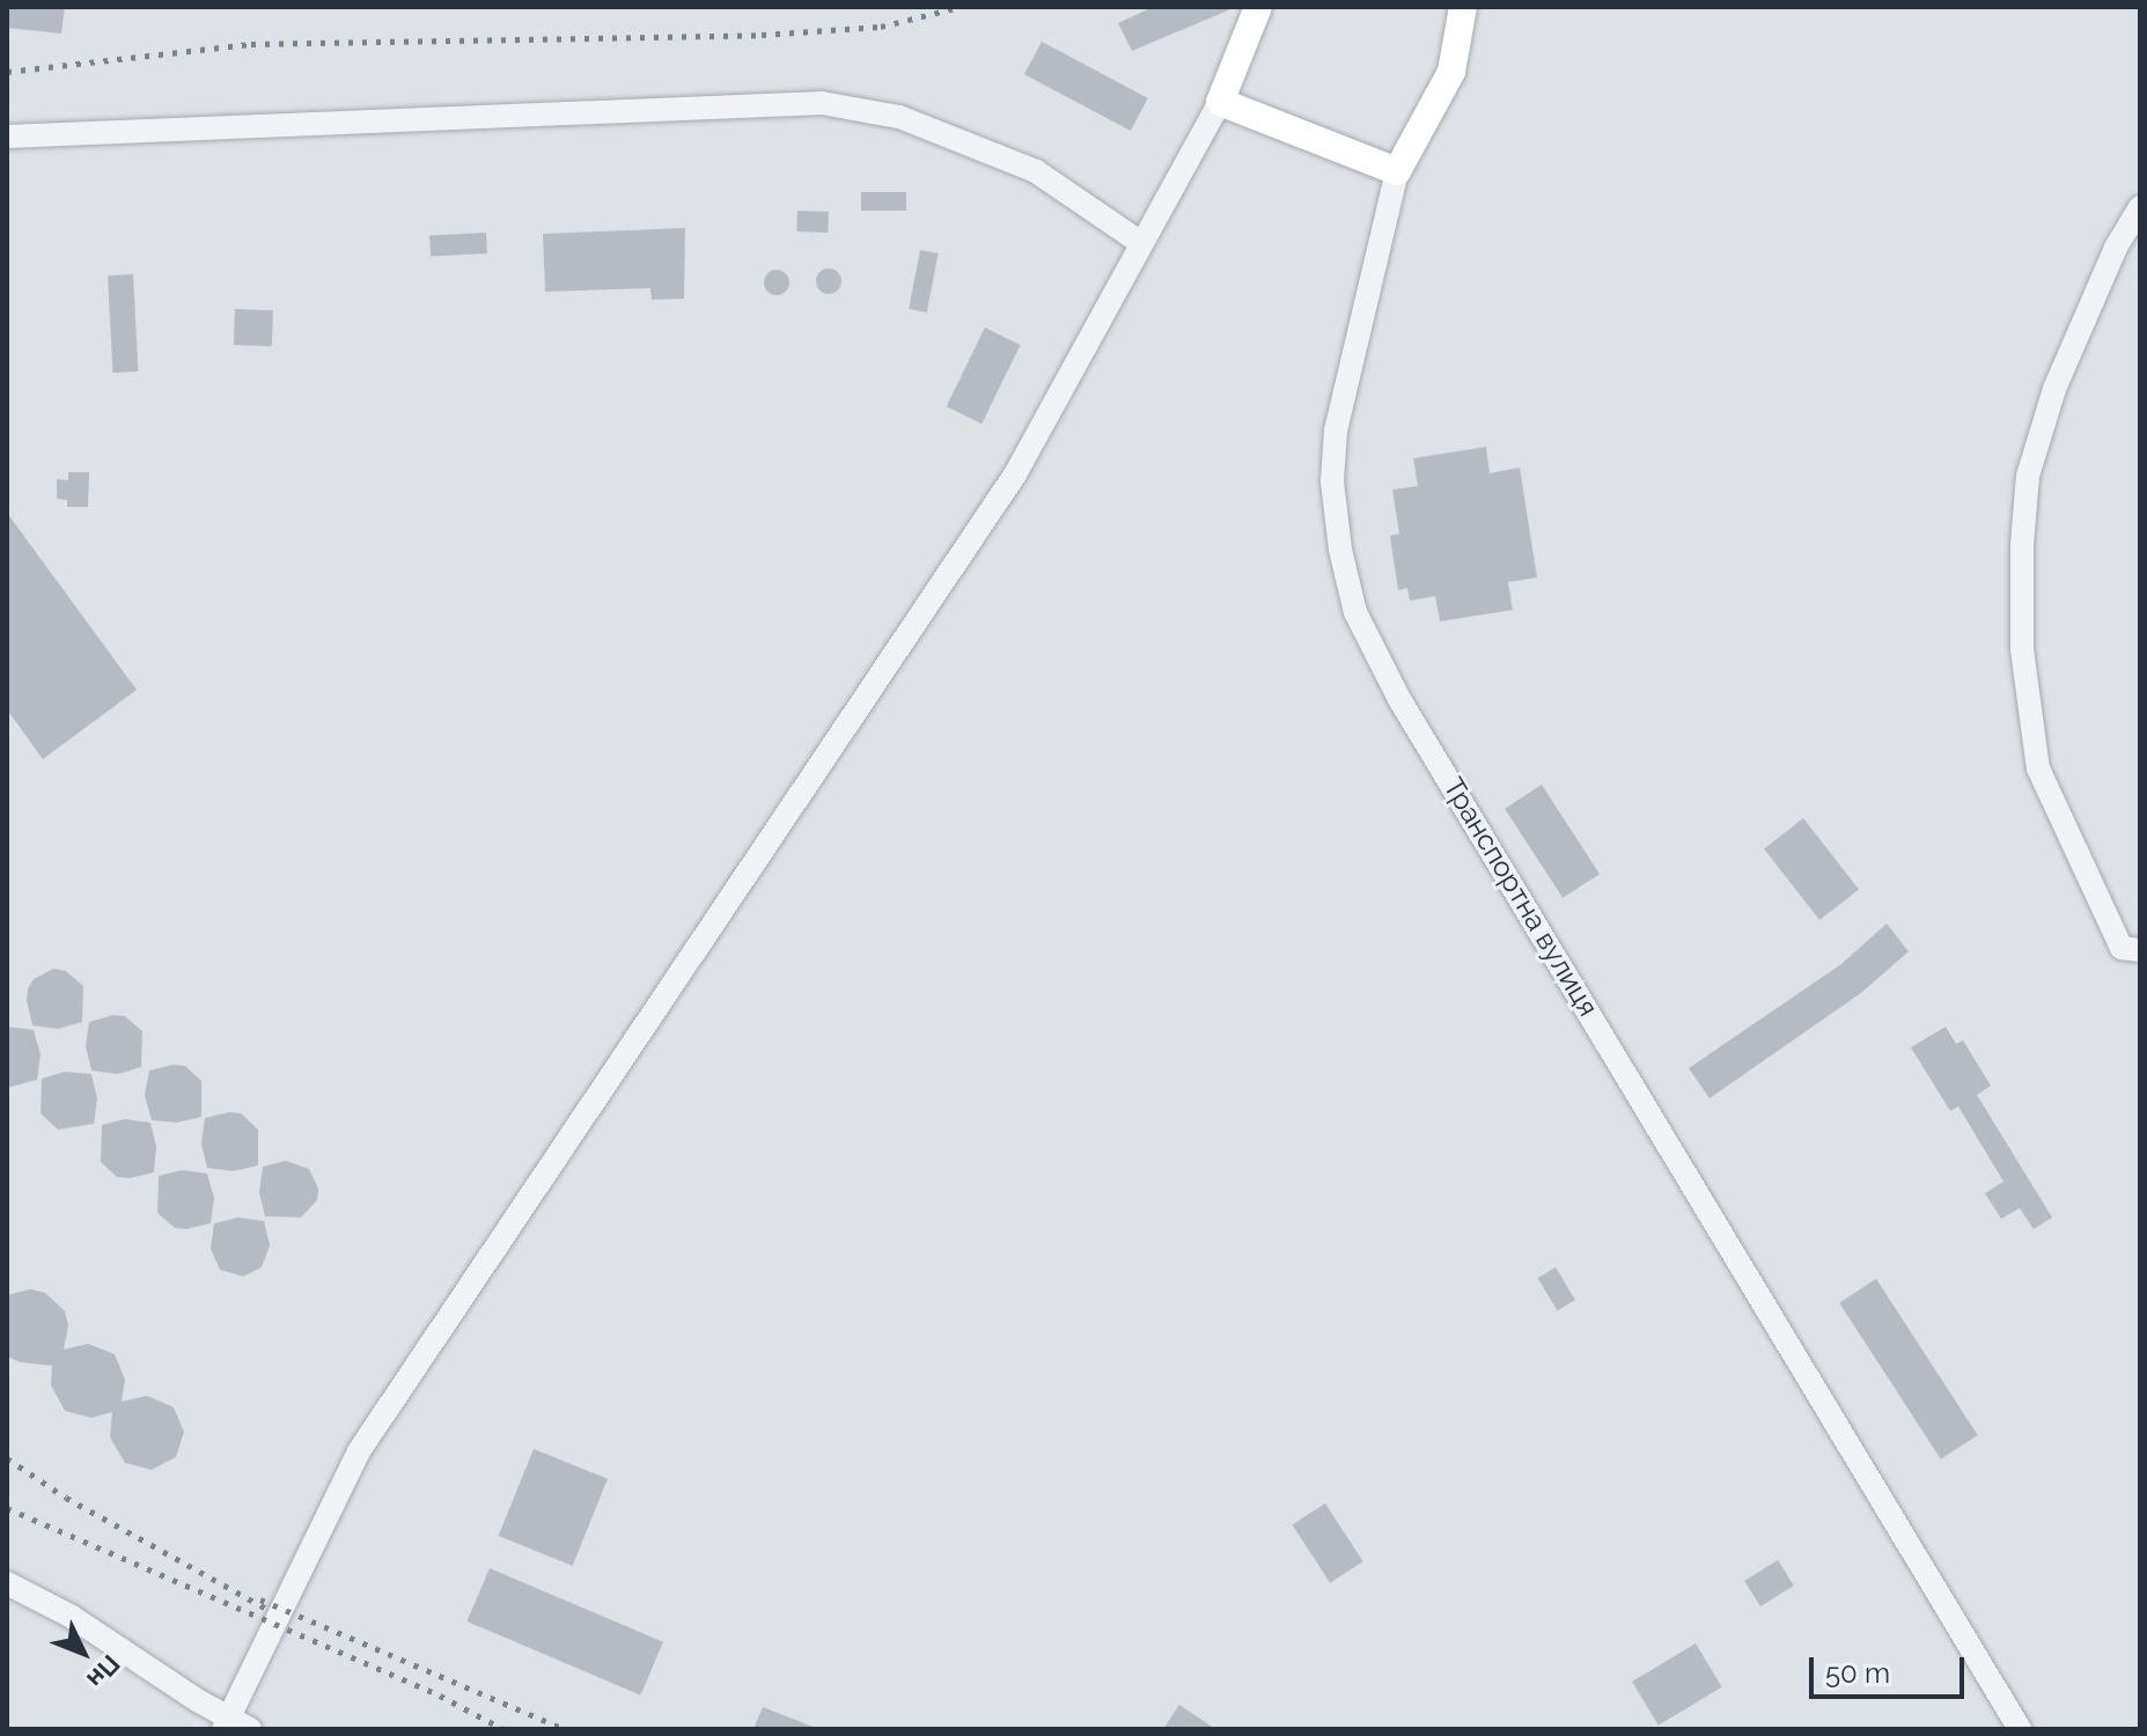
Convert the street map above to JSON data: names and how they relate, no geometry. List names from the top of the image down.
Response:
{
  "streets": {
    "street": ["Транспортна вулиця"]
  },
  "scale_bar": "50 m",
  "north": "bottom right"
}
